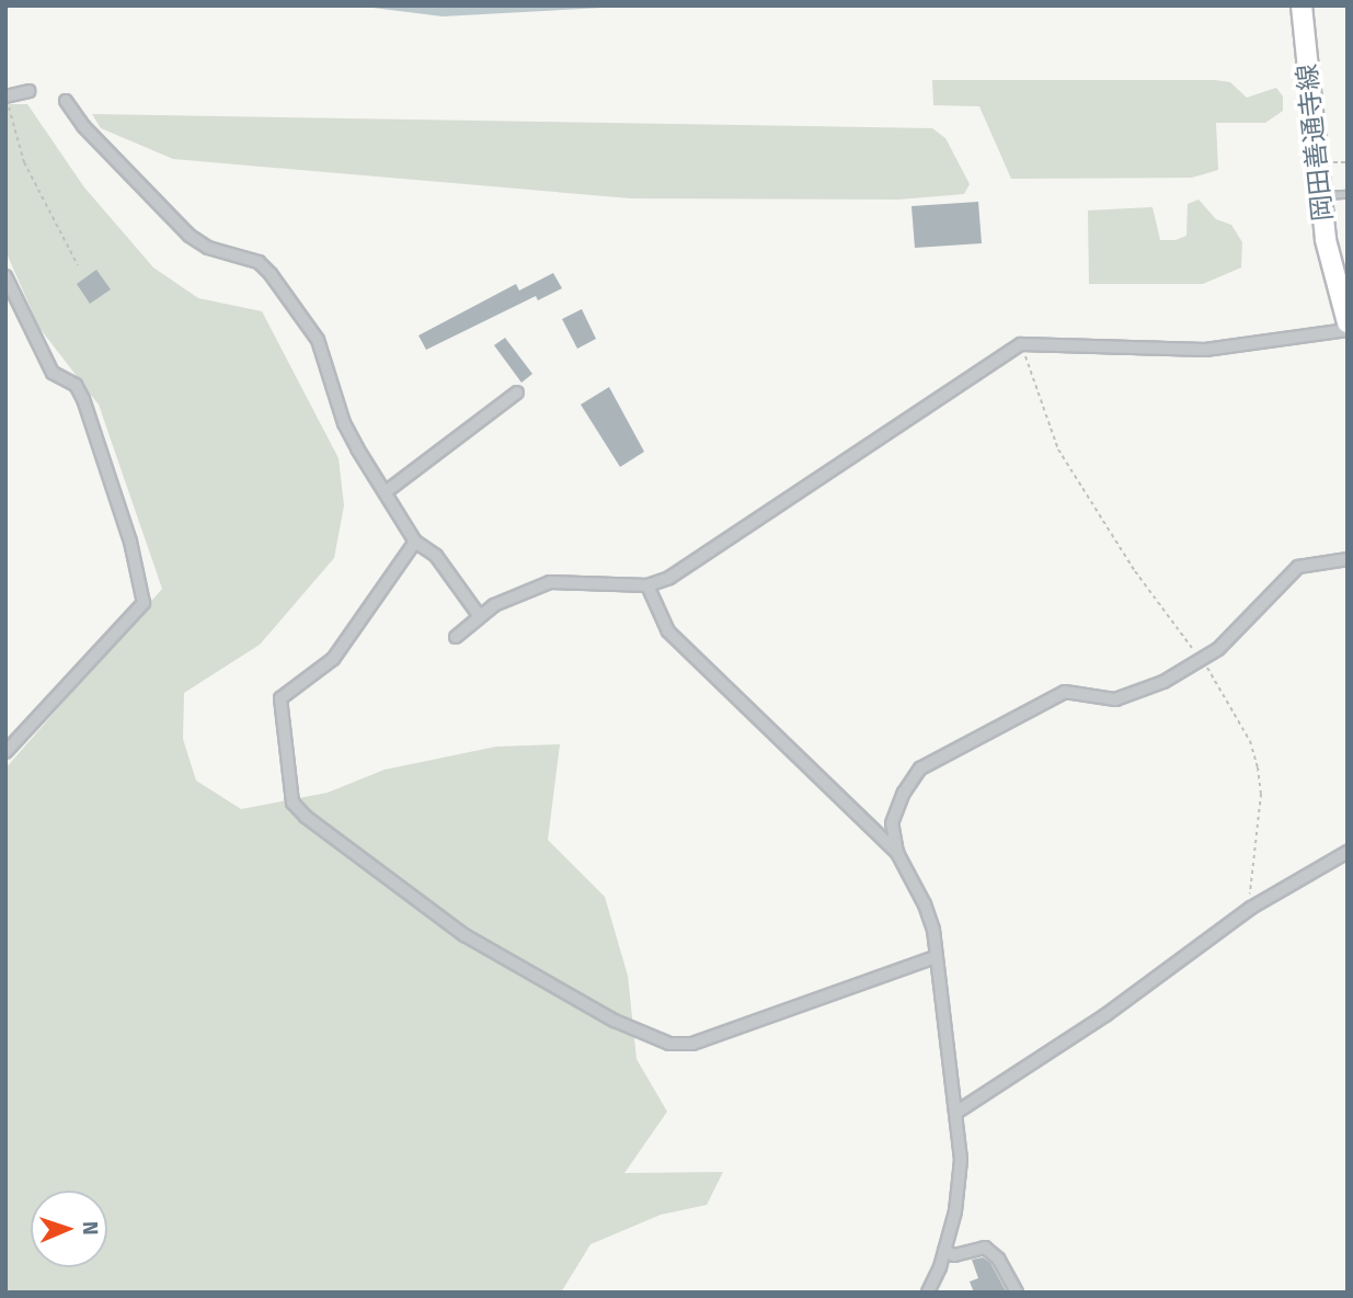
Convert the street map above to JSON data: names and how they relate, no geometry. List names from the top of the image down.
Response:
{
  "streets": {
    "main road": ["岡田善通寺線"]
  },
  "north": "right"
}
